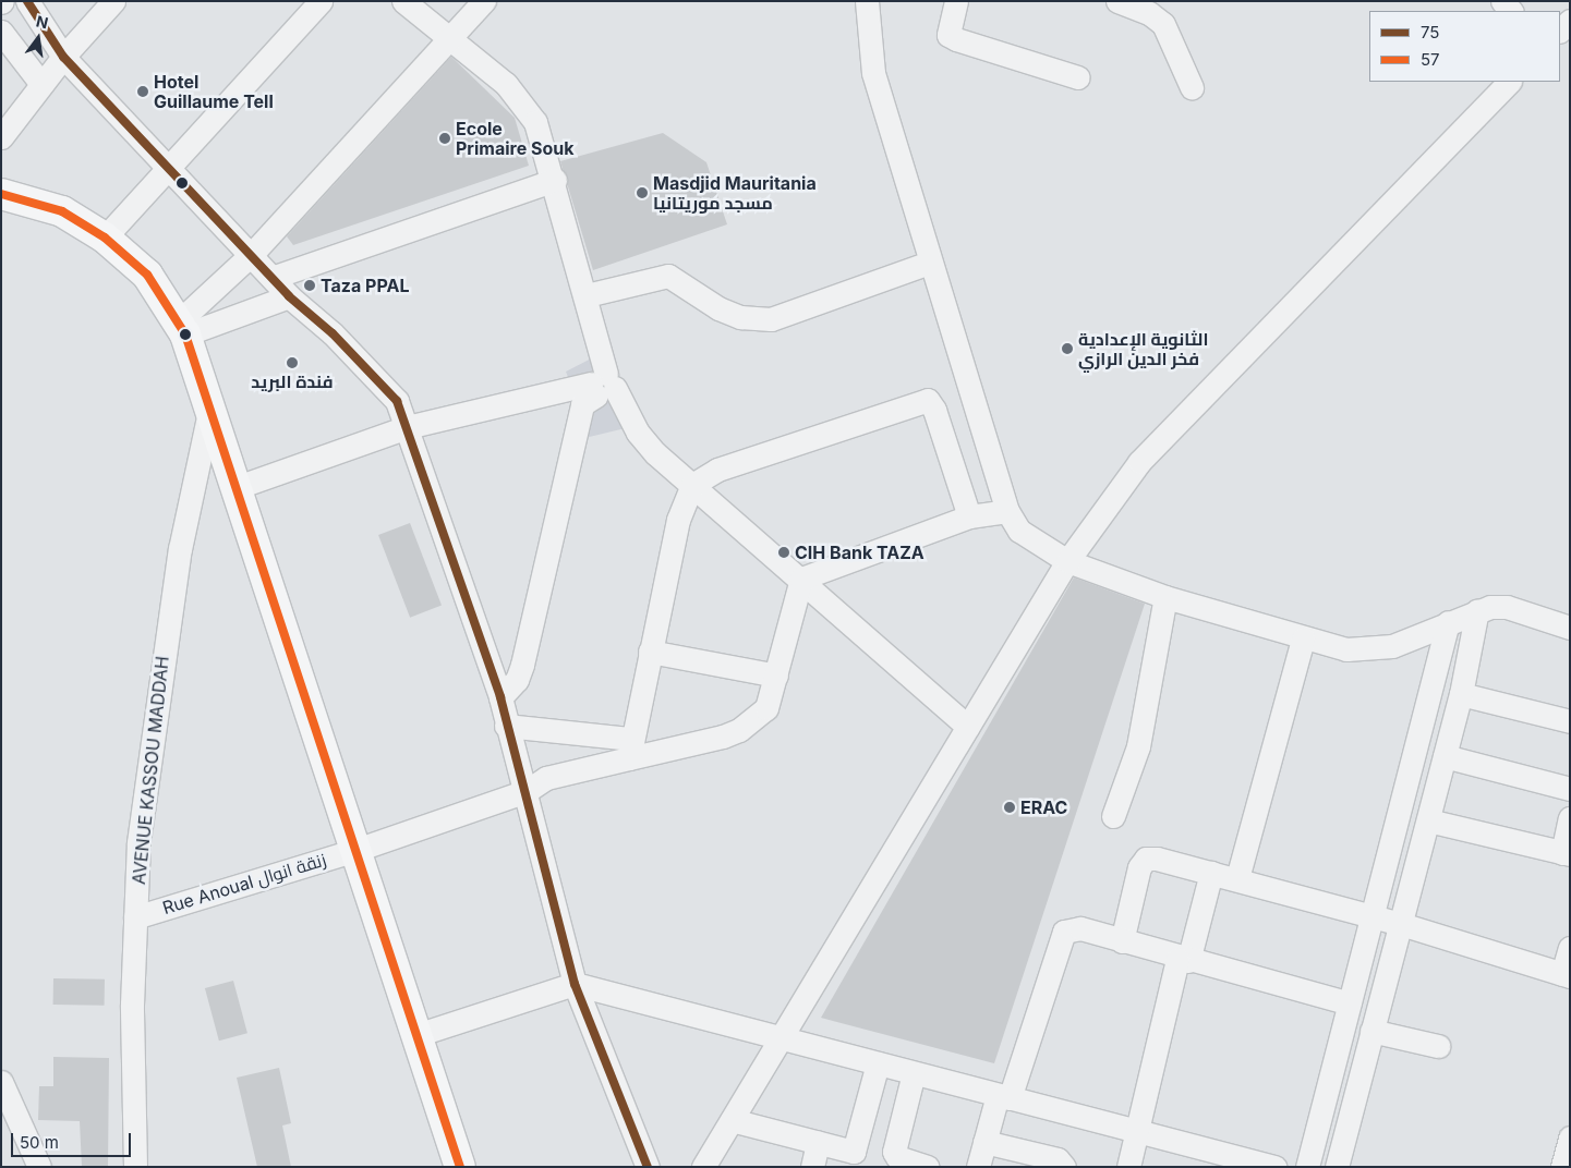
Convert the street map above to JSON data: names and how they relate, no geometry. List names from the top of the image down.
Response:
{
  "streets": {
    "street": ["AVENUE KASSOU MADDAH", "Rue Anoual زنقة انوال"]
  },
  "crossings": [
    ["AVENUE KASSOU MADDAH", "Rue Anoual زنقة انوال"]
  ],
  "places": [
    "Hotel Guillaume Tell",
    "Ecole Primaire Souk",
    "Masdjid Mauritania مسجد موريتانيا",
    "Taza PPAL",
    "الثانوية الإعدادية فخر الدين الرازي",
    "فندة البريد",
    "CIH Bank TAZA",
    "ERAC"
  ],
  "lines": ["transit line 75", "transit line 57"],
  "legend": ["75", "57"],
  "scale_bar": "50 m",
  "north": "top"
}
